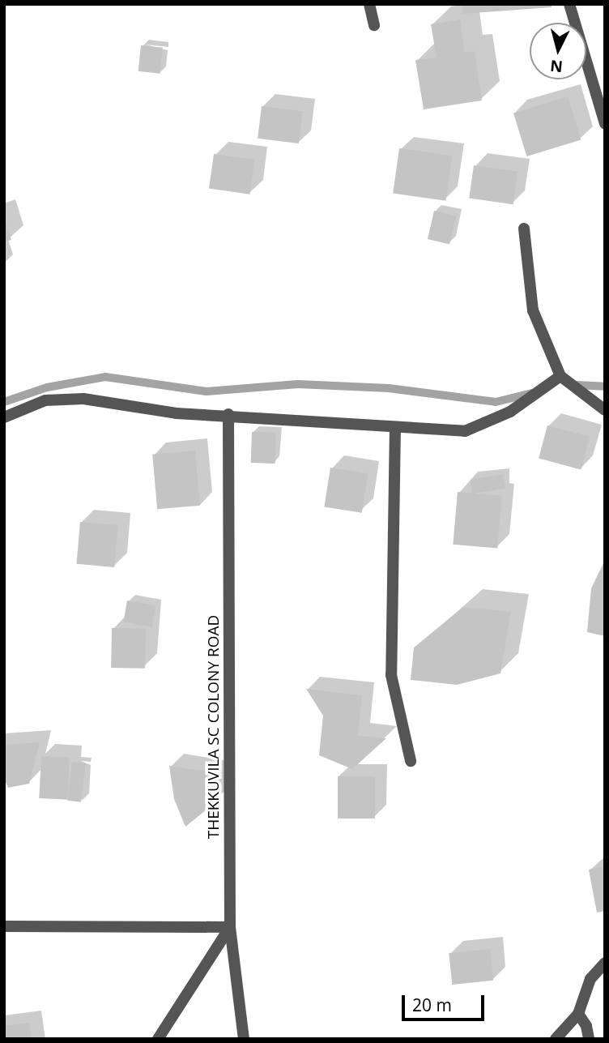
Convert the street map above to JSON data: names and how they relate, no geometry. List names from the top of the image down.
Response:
{
  "streets": {
    "street": ["THEKKUVILA SC COLONY ROAD"]
  },
  "scale_bar": "20 m",
  "north": "bottom"
}
